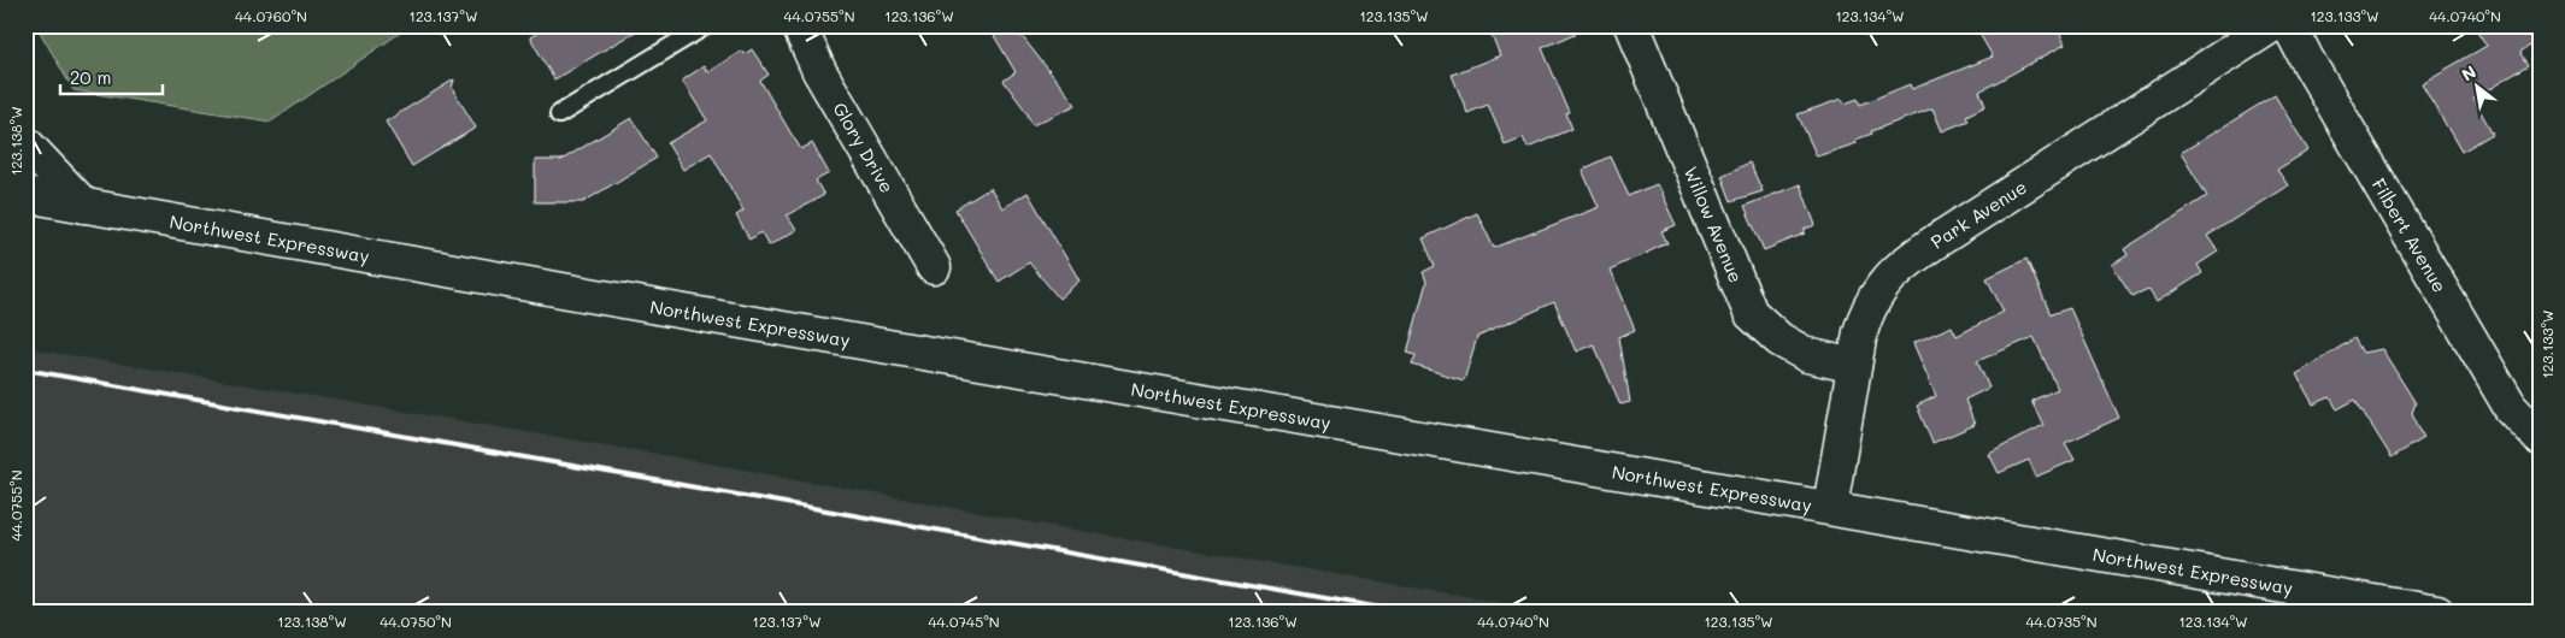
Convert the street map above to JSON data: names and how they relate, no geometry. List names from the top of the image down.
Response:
{
  "streets": {
    "main road": [
      "Glory Drive",
      "Park Avenue",
      "Willow Avenue",
      "Filbert Avenue",
      "Northwest Expressway"
    ]
  },
  "crossings": [
    ["Park Avenue", "Willow Avenue"],
    ["Park Avenue", "Northwest Expressway"]
  ],
  "scale_bar": "20 m",
  "north": "top left",
  "coordinates": [
    "44.0760°N",
    "123.137°W",
    "44.0755°N",
    "123.136°W",
    "123.135°W",
    "123.134°W",
    "123.133°W",
    "44.0740°N",
    "123.138°W",
    "44.0750°N",
    "44.0745°N",
    "44.0735°N"
  ]
}
